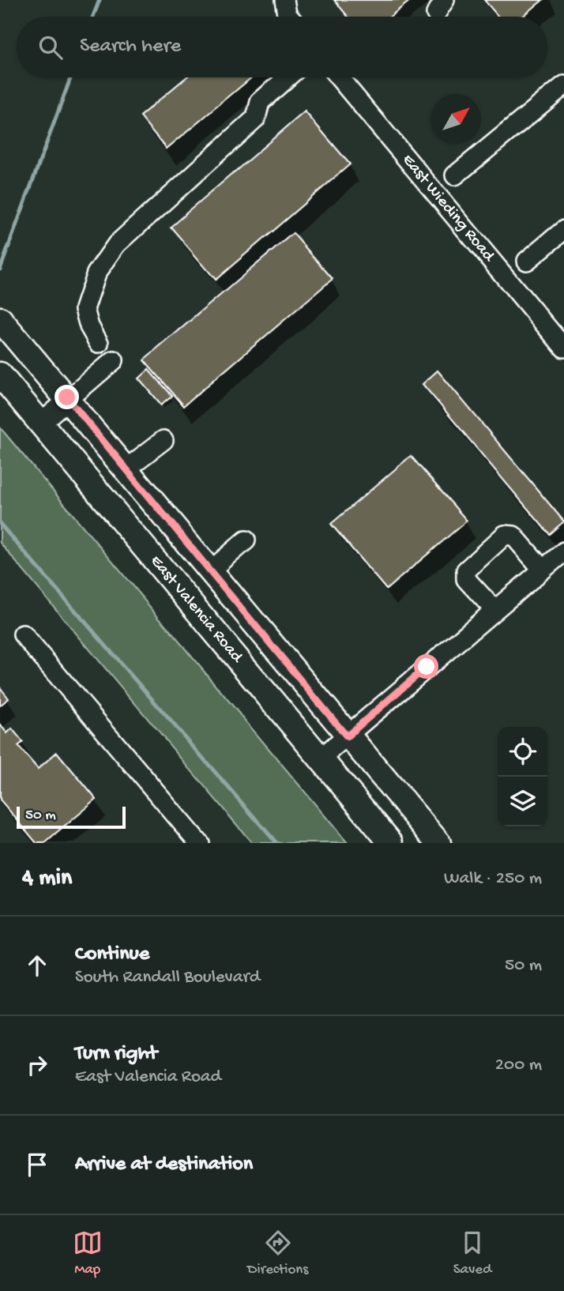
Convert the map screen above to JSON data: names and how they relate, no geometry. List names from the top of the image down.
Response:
{
  "streets": {
    "main road": ["East Valencia Road"],
    "street": ["East Wieding Road"]
  },
  "scale_bar": "50 m",
  "north": "top right",
  "page": {
    "search": "Search here",
    "scale": "50 m",
    "heading": ["4 min", "Walk · 250 m"],
    "list": [
      ["Continue", "South Randall Boulevard", "50 m"],
      ["Turn right", "East Valencia Road", "200 m"],
      "Arrive at destination"
    ],
    "nav": ["Map", "Directions", "Saved"]
  }
}
